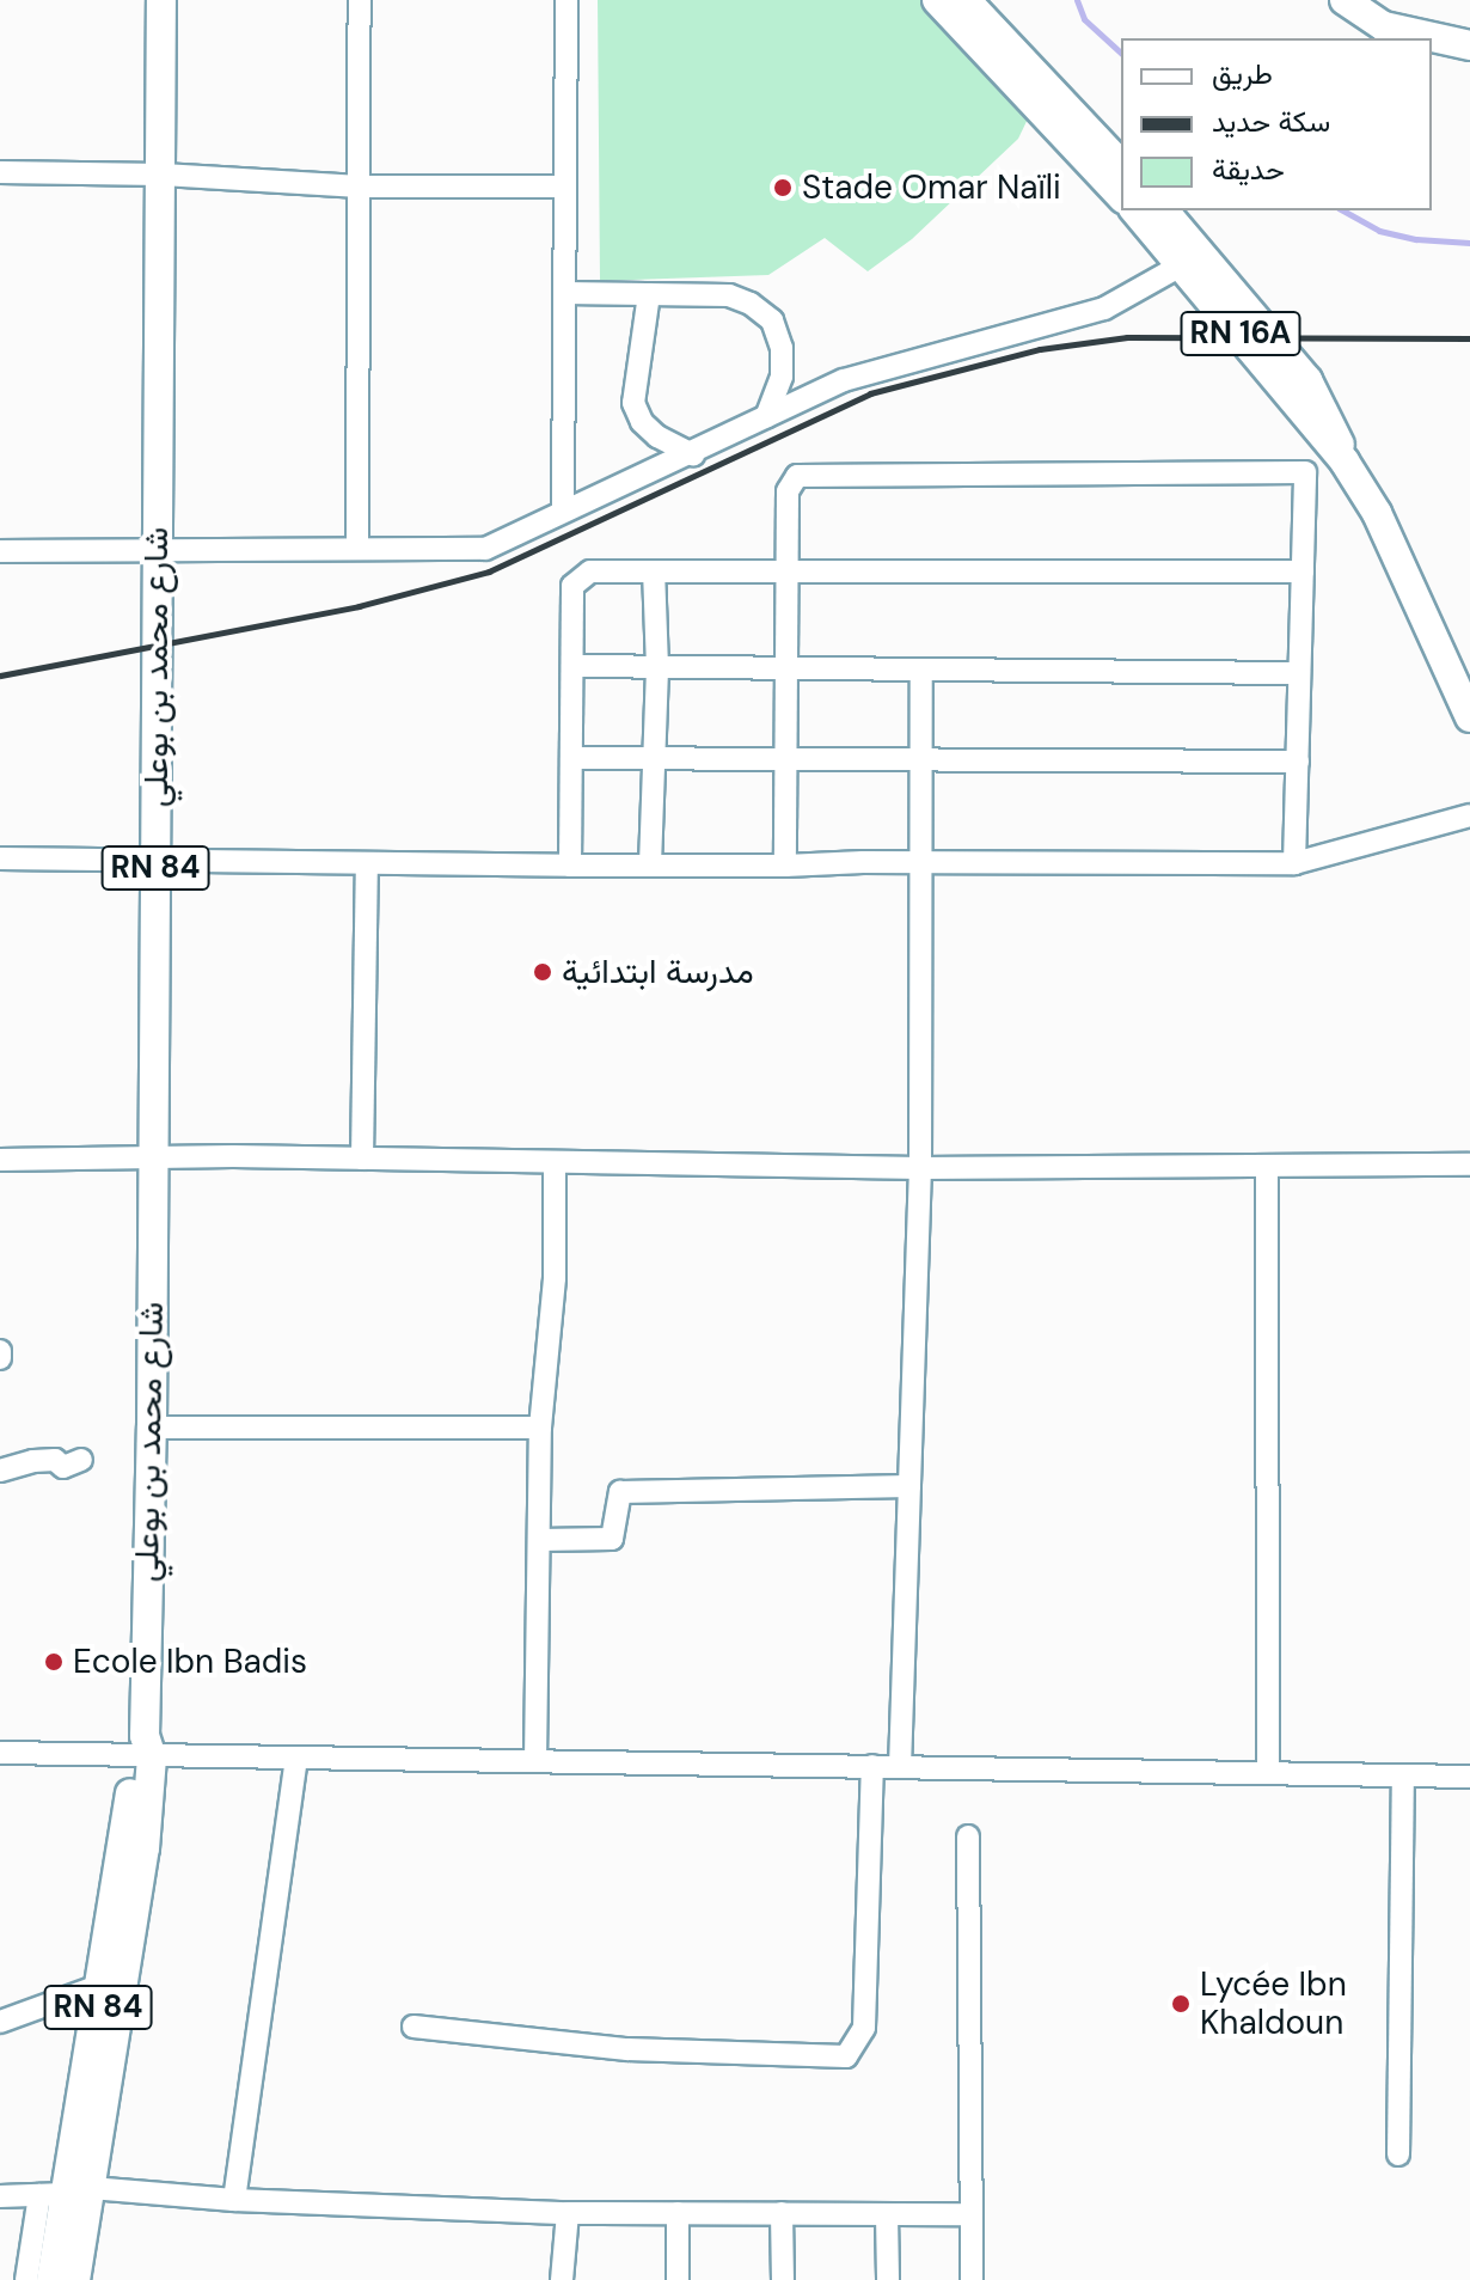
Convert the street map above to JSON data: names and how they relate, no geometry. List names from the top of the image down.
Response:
{
  "streets": {
    "main road": ["RN 16A", "شارع محمد بن بوعلي", "RN 84"]
  },
  "crossings": [
    ["شارع محمد بن بوعلي", "RN 84"]
  ],
  "places": [
    "Stade Omar Naïli",
    "مدرسة ابتدائية",
    "Ecole Ibn Badis",
    "Lycée Ibn Khaldoun"
  ],
  "legend": ["طريق", "سكة حديد", "حديقة"]
}
